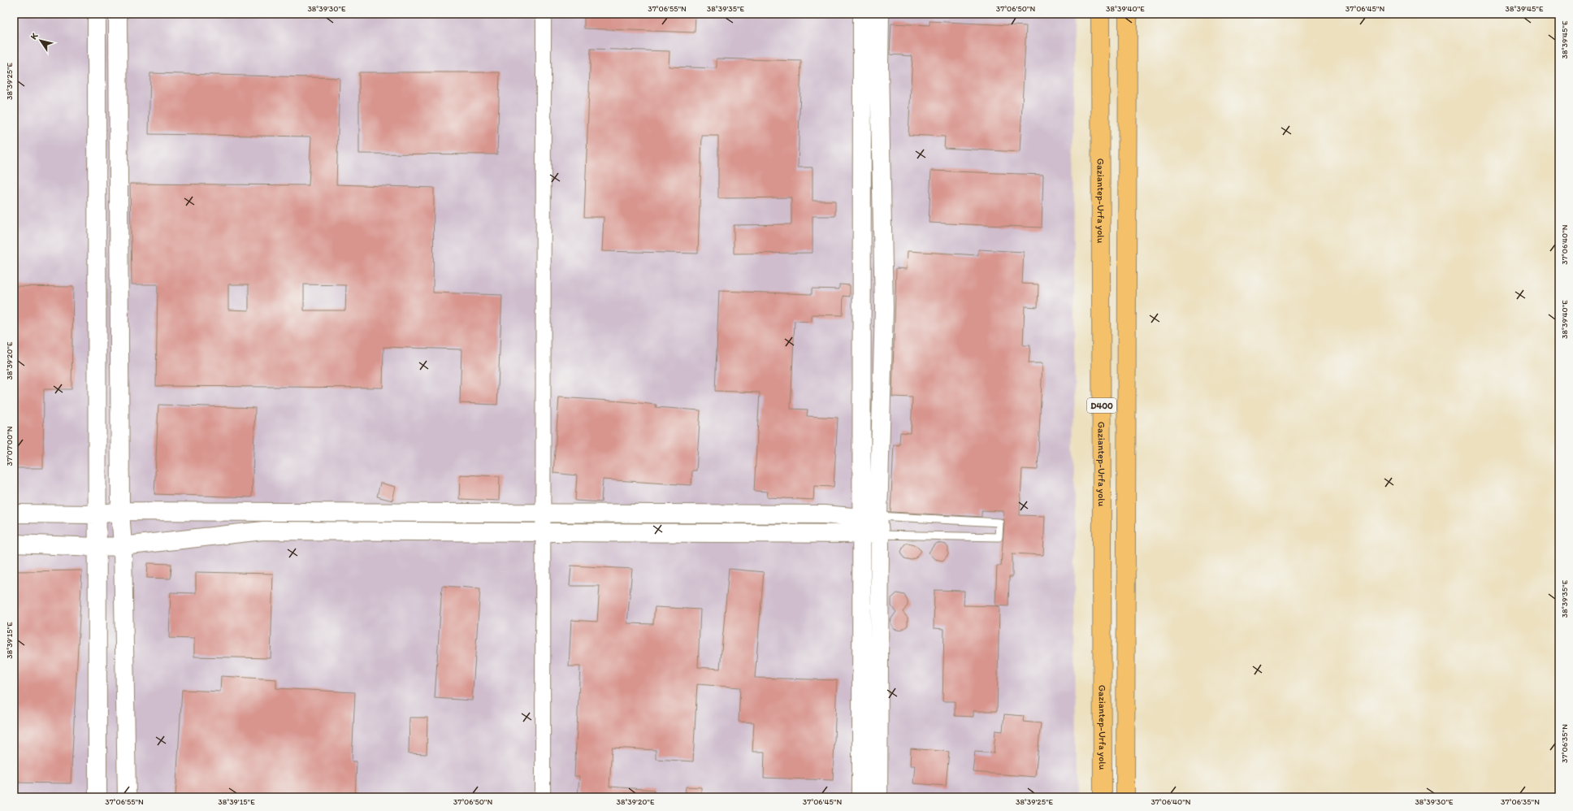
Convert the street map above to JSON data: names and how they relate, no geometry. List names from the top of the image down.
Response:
{
  "streets": {
    "highway": ["Gaziantep-Urfa yolu", "D400"]
  },
  "north": "top left",
  "coordinates": [
    "38°39'30\"E",
    "37°06'55\"N",
    "38°39'35\"E",
    "37°06'50\"N",
    "38°39'40\"E",
    "37°06'45\"N",
    "38°39'45\"E",
    "38°39'25\"E",
    "37°06'40\"N",
    "38°39'20\"E",
    "37°07'00\"N",
    "38°39'15\"E",
    "37°06'35\"N"
  ]
}
